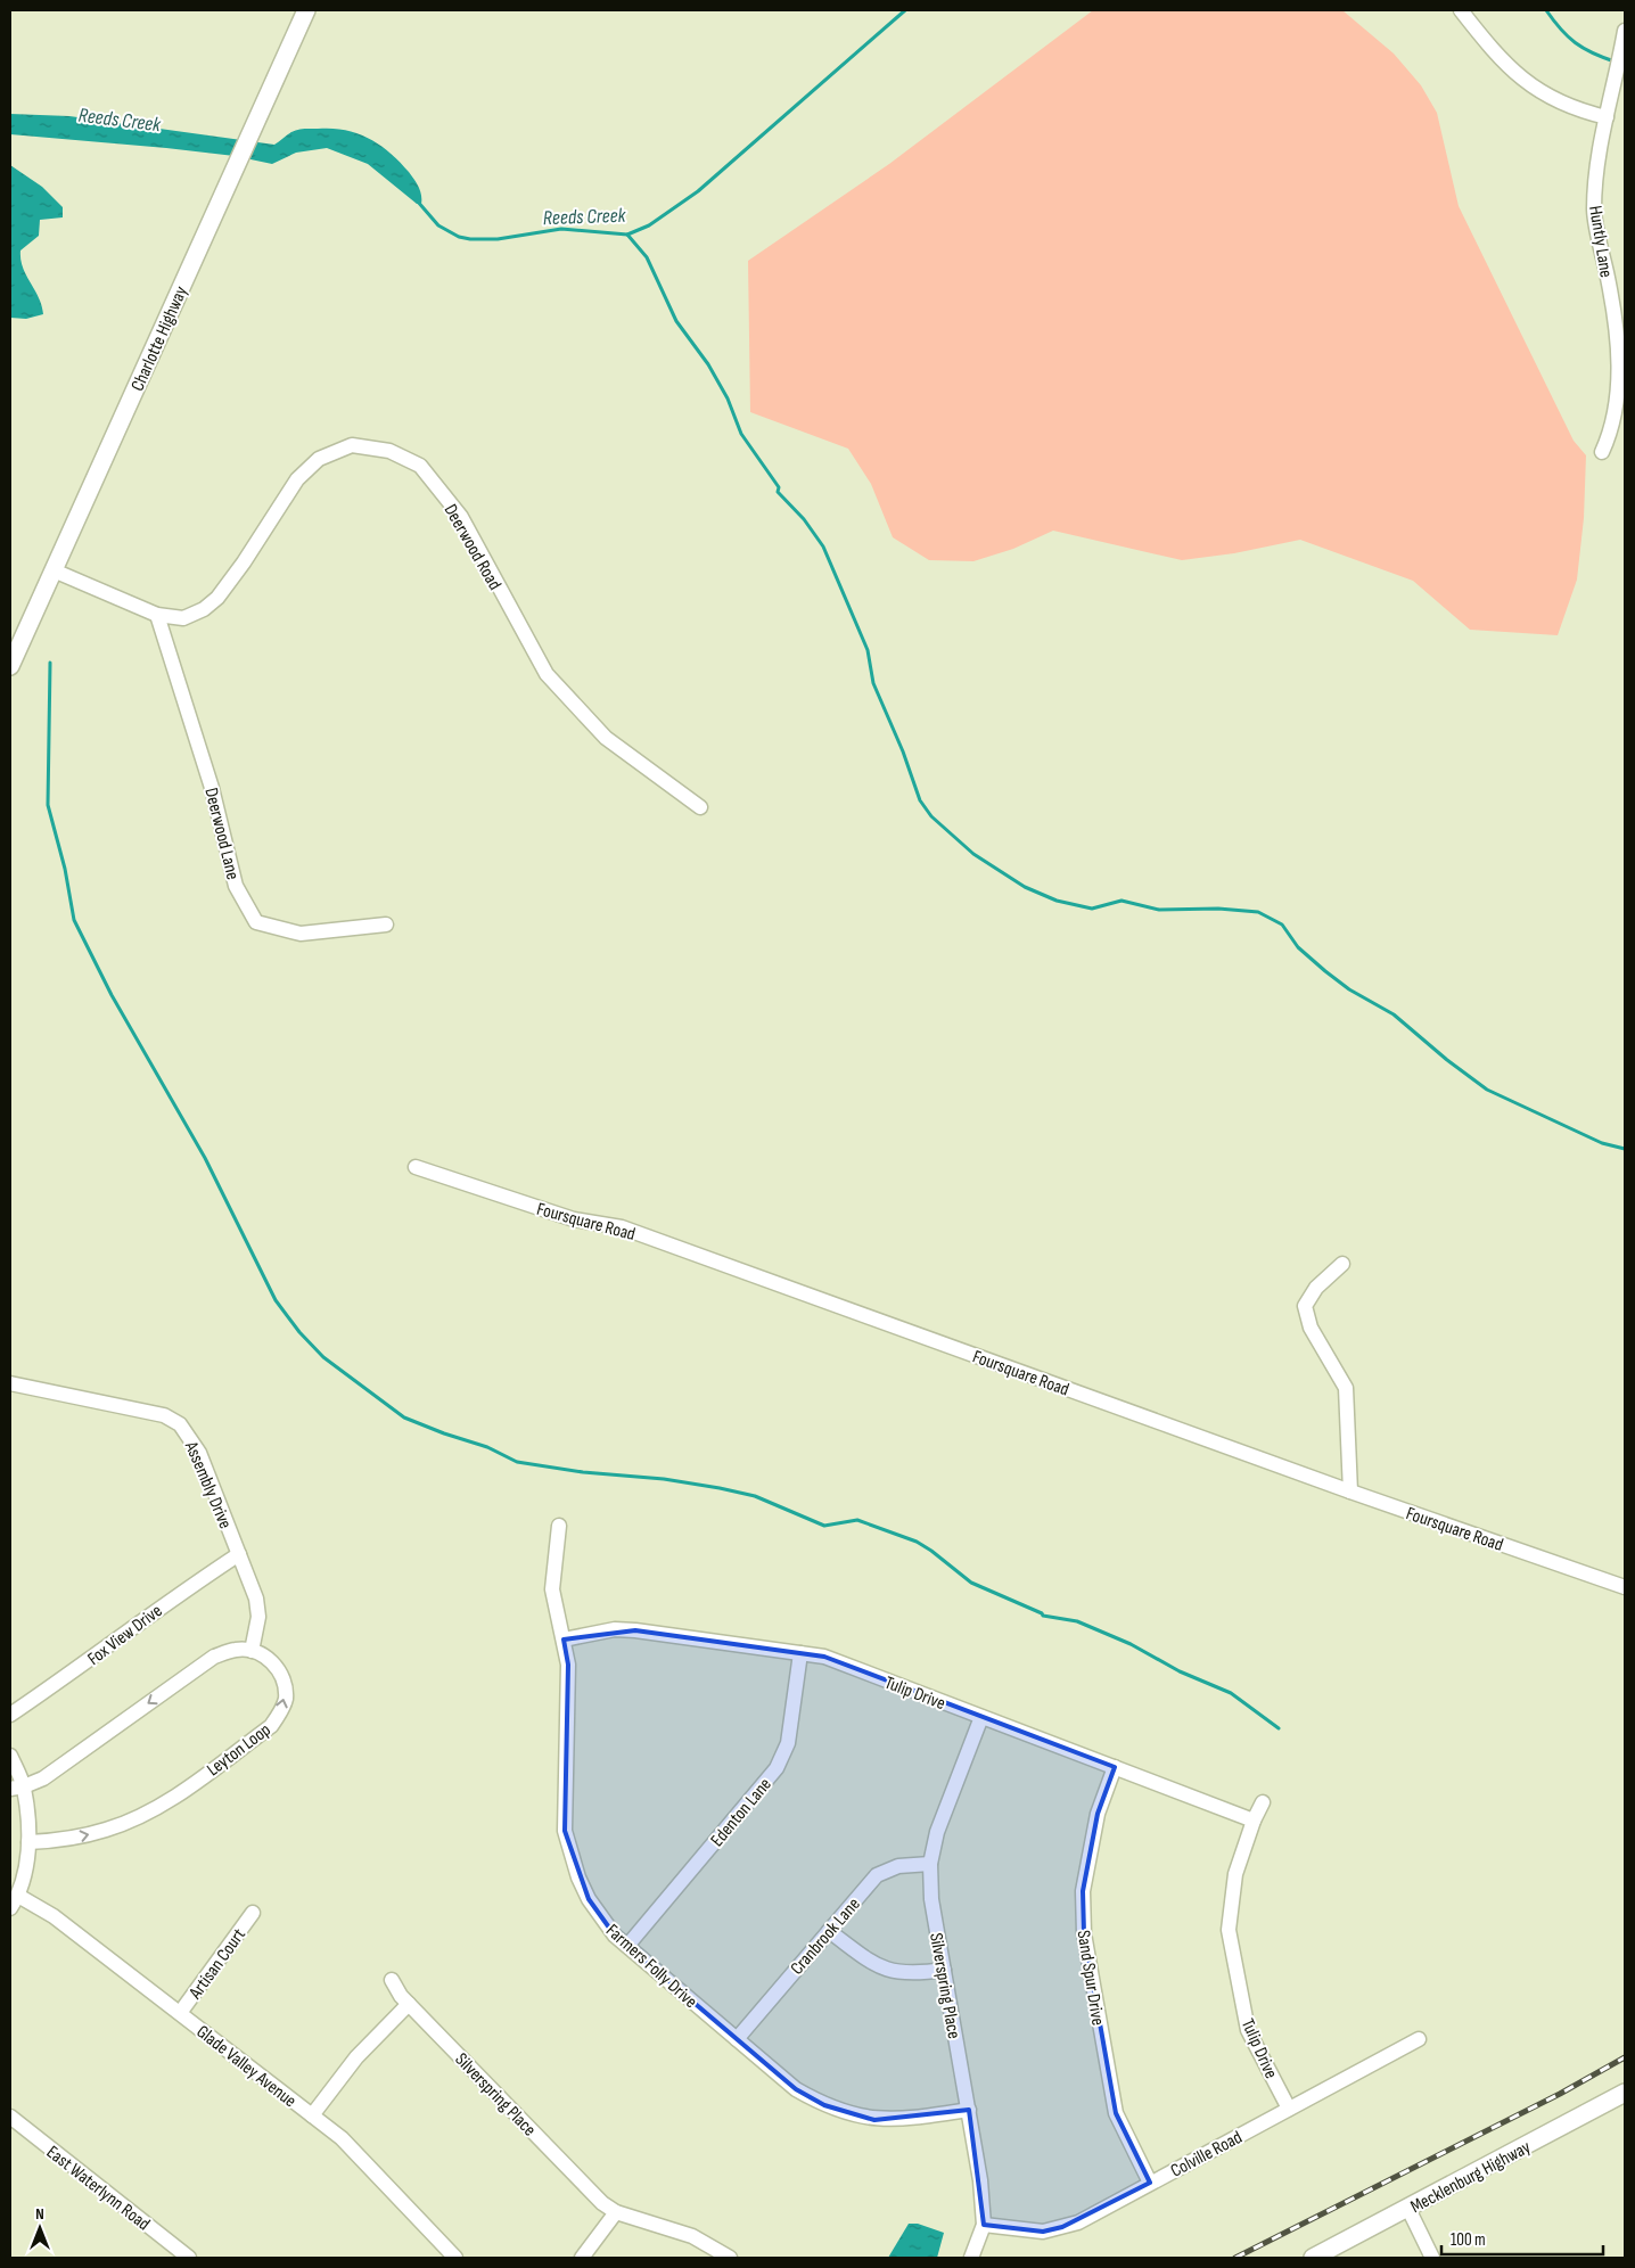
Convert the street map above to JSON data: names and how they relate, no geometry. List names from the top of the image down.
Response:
{
  "streets": {
    "main road": ["Charlotte Highway", "Mecklenburg Highway"],
    "street": [
      "Huntly Lane",
      "Deerwood Road",
      "Deerwood Lane",
      "Foursquare Road",
      "Assembly Drive",
      "Fox View Drive",
      "Tulip Drive",
      "Leyton Loop",
      "Edenton Lane",
      "Cranbrook Lane",
      "Artisan Court",
      "Farmers Folly Drive",
      "Sand Spur Drive",
      "Silverspring Place",
      "Glade Valley Avenue",
      "Colville Road",
      "East Waterlynn Road"
    ]
  },
  "crossings": [
    ["Charlotte Highway", "Deerwood Road"],
    ["Deerwood Road", "Deerwood Lane"],
    ["Assembly Drive", "Fox View Drive"],
    ["Assembly Drive", "Leyton Loop"],
    ["Tulip Drive", "Edenton Lane"],
    ["Tulip Drive", "Farmers Folly Drive"],
    ["Tulip Drive", "Sand Spur Drive"],
    ["Tulip Drive", "Silverspring Place"],
    ["Tulip Drive", "Colville Road"],
    ["Edenton Lane", "Farmers Folly Drive"],
    ["Cranbrook Lane", "Farmers Folly Drive"],
    ["Cranbrook Lane", "Silverspring Place"],
    ["Artisan Court", "Glade Valley Avenue"],
    ["Farmers Folly Drive", "Silverspring Place"],
    ["Sand Spur Drive", "Colville Road"],
    ["Silverspring Place", "Colville Road"]
  ],
  "water": ["Reeds Creek"],
  "scale_bar": "100 m",
  "north": "top"
}
